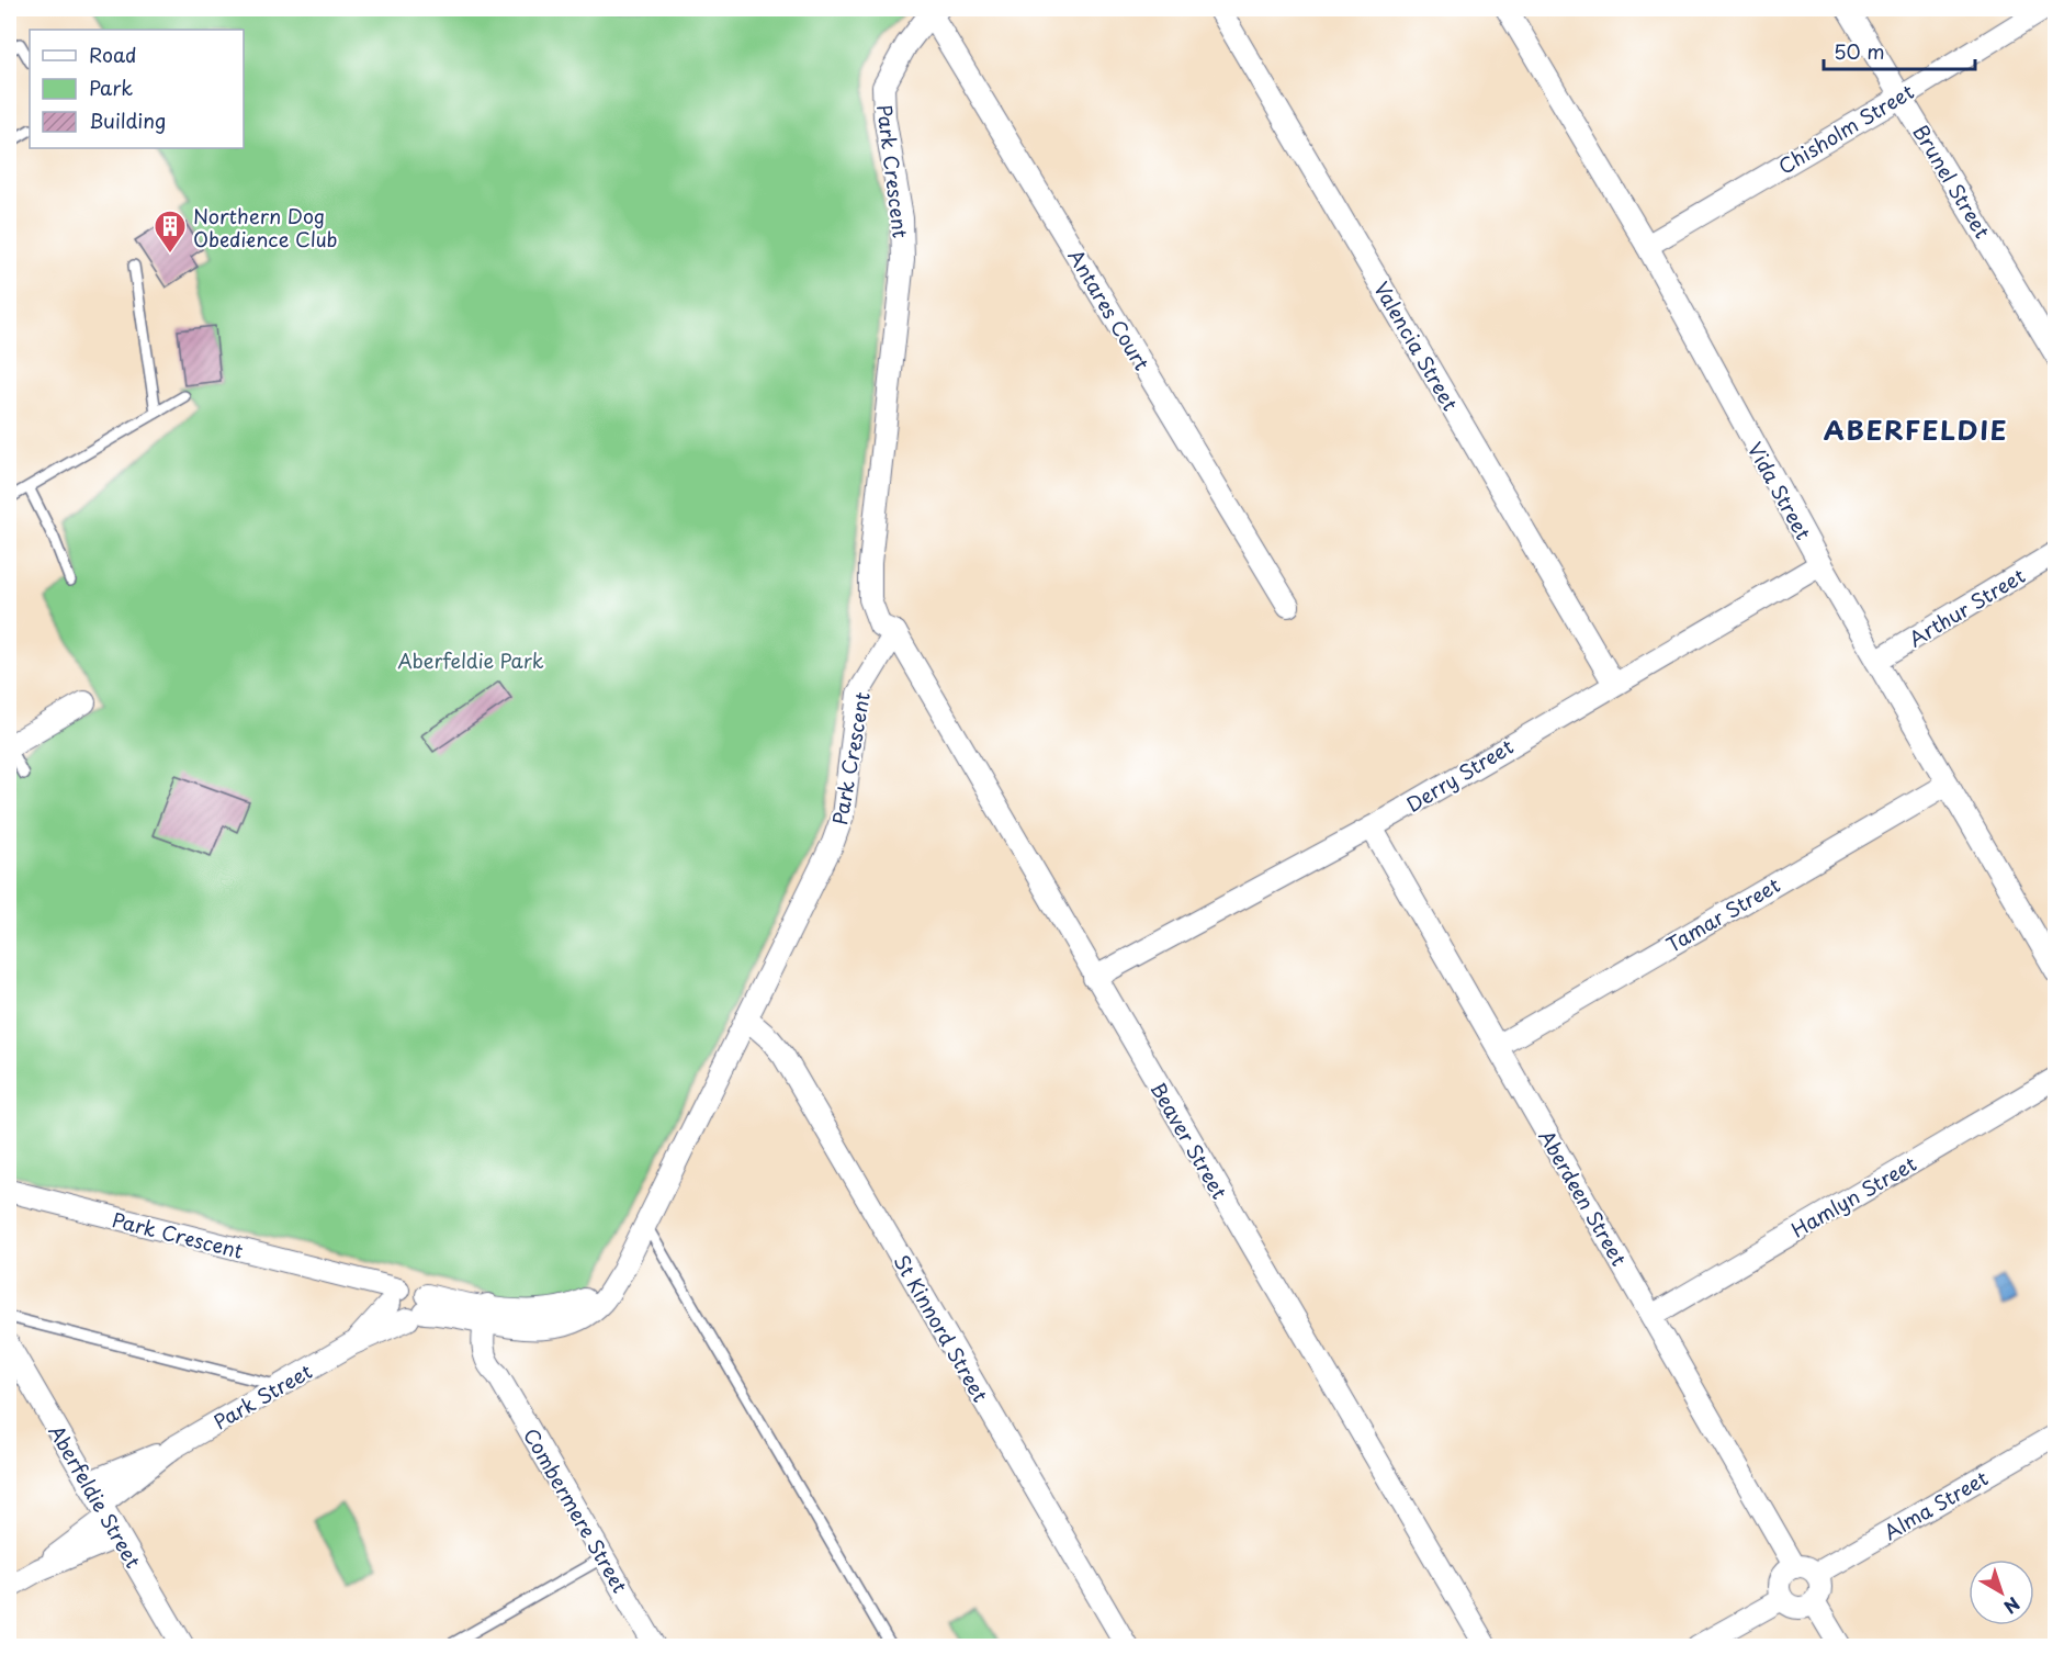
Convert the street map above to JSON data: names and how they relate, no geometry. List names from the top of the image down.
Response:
{
  "streets": {
    "street": [
      "Chisholm Street",
      "Park Crescent",
      "Brunel Street",
      "Antares Court",
      "Valencia Street",
      "Vida Street",
      "Arthur Street",
      "Derry Street",
      "Tamar Street",
      "Beaver Street",
      "Hamlyn Street",
      "Aberdeen Street",
      "St Kinnord Street",
      "Park Street",
      "Aberfeldie Street",
      "Alma Street",
      "Combermere Street"
    ]
  },
  "crossings": [
    ["Chisholm Street", "Brunel Street"],
    ["Chisholm Street", "Vida Street"],
    ["Park Crescent", "Antares Court"],
    ["Park Crescent", "Beaver Street"],
    ["Park Crescent", "St Kinnord Street"],
    ["Park Crescent", "Park Street"],
    ["Park Crescent", "Combermere Street"],
    ["Valencia Street", "Derry Street"],
    ["Vida Street", "Arthur Street"],
    ["Vida Street", "Derry Street"],
    ["Vida Street", "Tamar Street"],
    ["Derry Street", "Beaver Street"],
    ["Derry Street", "Aberdeen Street"],
    ["Tamar Street", "Aberdeen Street"],
    ["Hamlyn Street", "Aberdeen Street"],
    ["Aberdeen Street", "Alma Street"],
    ["Park Street", "Aberfeldie Street"]
  ],
  "districts": ["ABERFELDIE"],
  "parks": ["Aberfeldie Park"],
  "places": {
    "building": ["Northern Dog Obedience Club"]
  },
  "legend": ["Road", "Park", "Building"],
  "scale_bar": "50 m",
  "north": "bottom right"
}
